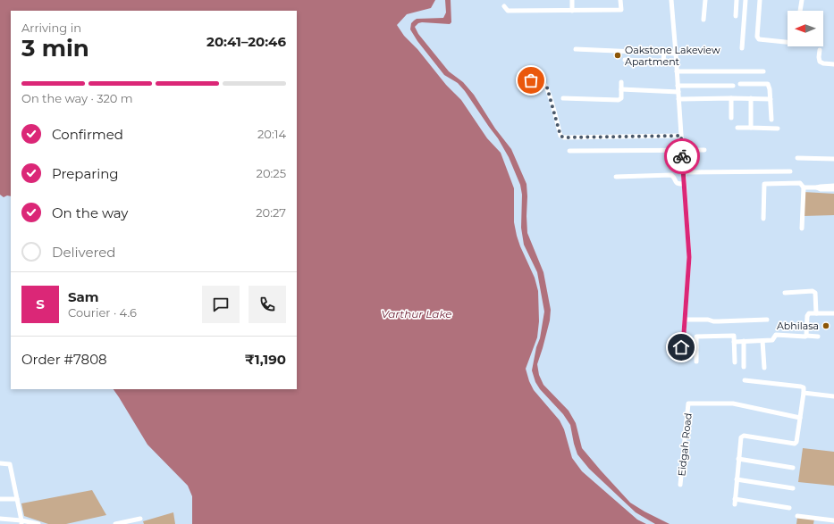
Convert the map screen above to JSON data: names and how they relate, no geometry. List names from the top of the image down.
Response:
{
  "streets": {
    "street": ["Eidgah Road"]
  },
  "water": ["Varthur Lake"],
  "places": ["Oakstone Lakeview Apartment", "Abhilasa"],
  "north": "left",
  "page": {
    "heading": ["3 min", "Arriving in", "20:41–20:46"],
    "panel": [
      "Sam",
      "Courier · 4.6",
      "Order #7808",
      "₹1,190"
    ],
    "bar": "On the way · 320 m",
    "list": [
      ["Confirmed", "20:14"],
      ["Preparing", "20:25"],
      ["On the way", "20:27"],
      "Delivered"
    ],
    "round": "S"
  }
}
